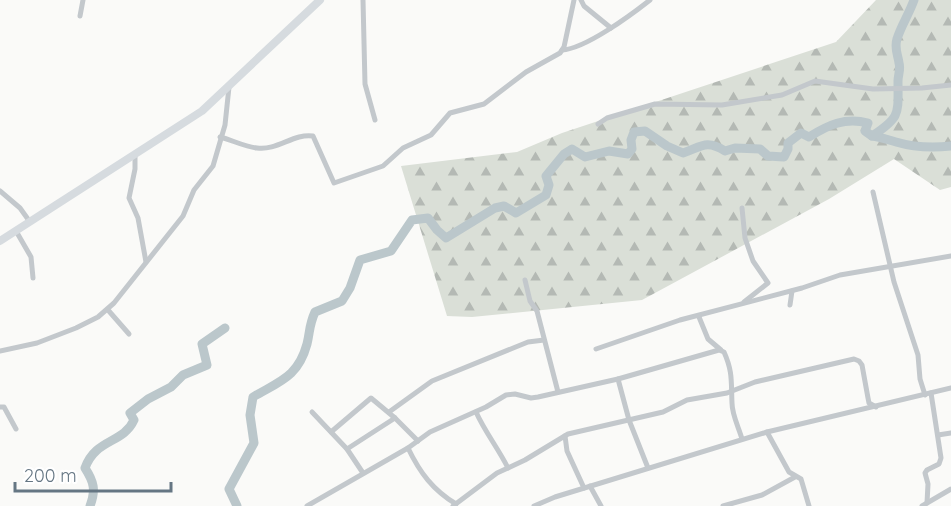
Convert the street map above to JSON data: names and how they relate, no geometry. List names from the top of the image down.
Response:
{
  "scale_bar": "200 m"
}
